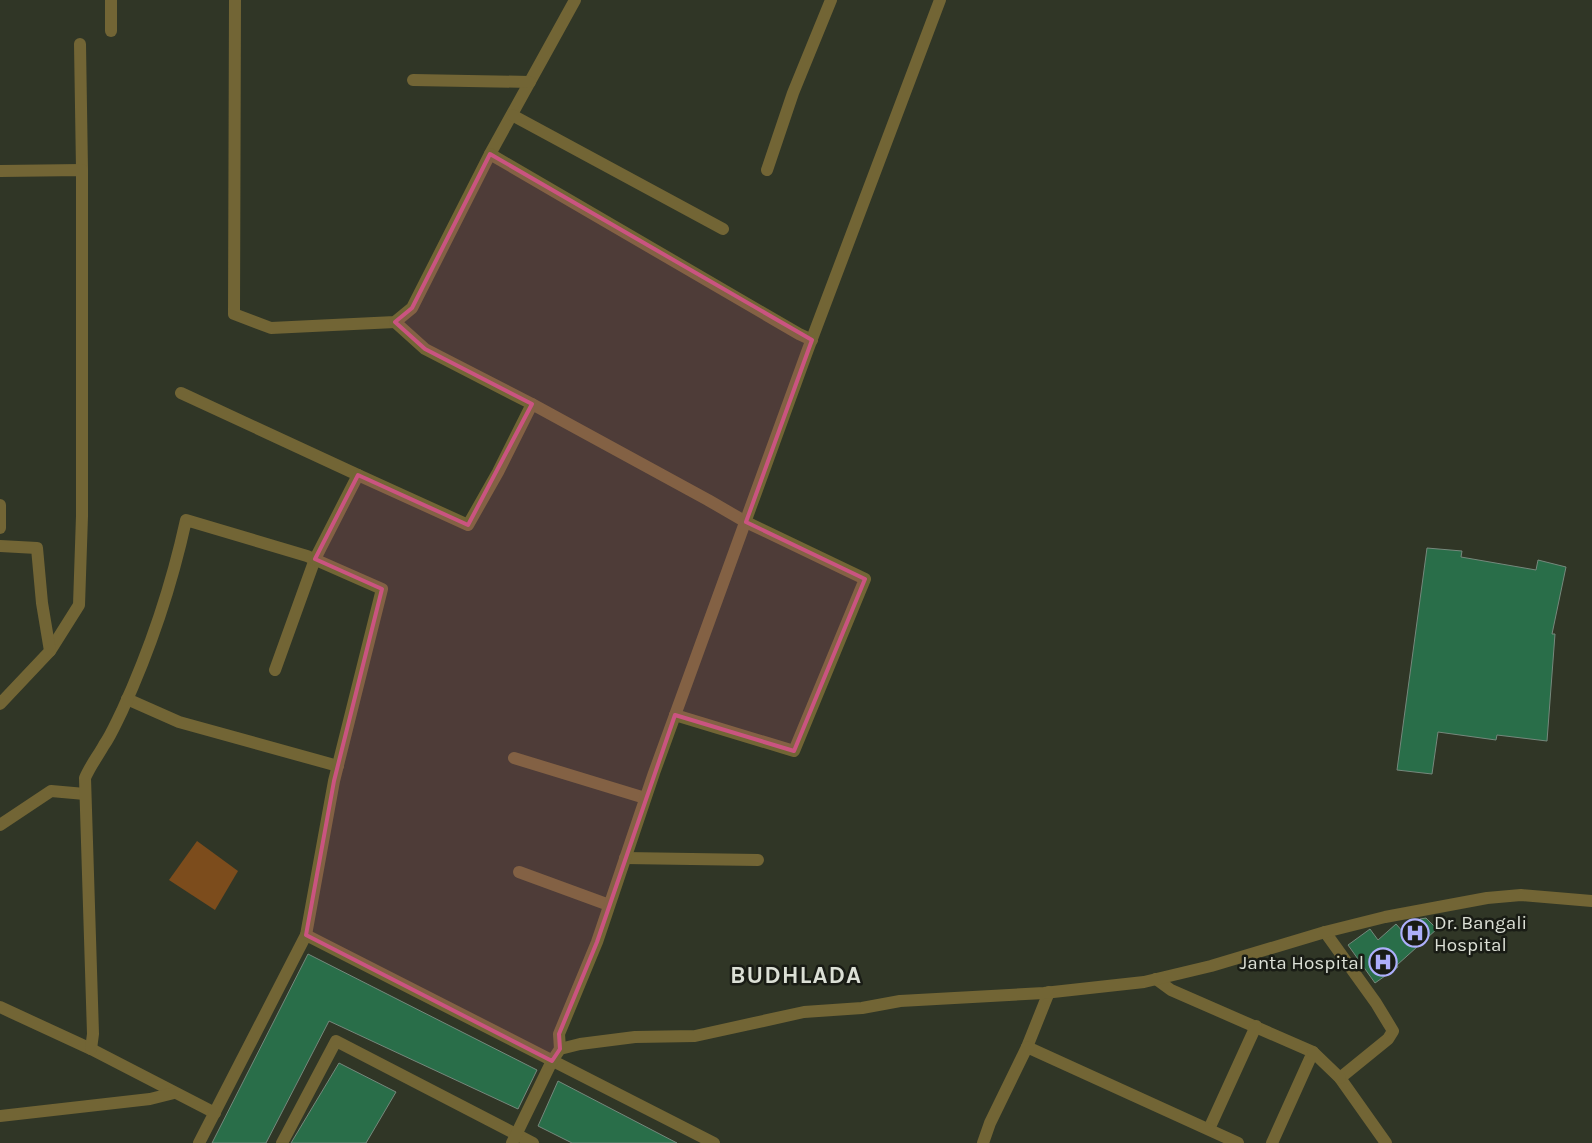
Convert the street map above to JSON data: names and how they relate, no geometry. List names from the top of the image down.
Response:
{
  "districts": ["BUDHLADA"],
  "places": {
    "hospital": ["Dr. Bangali Hospital", "Janta Hospital"]
  }
}
